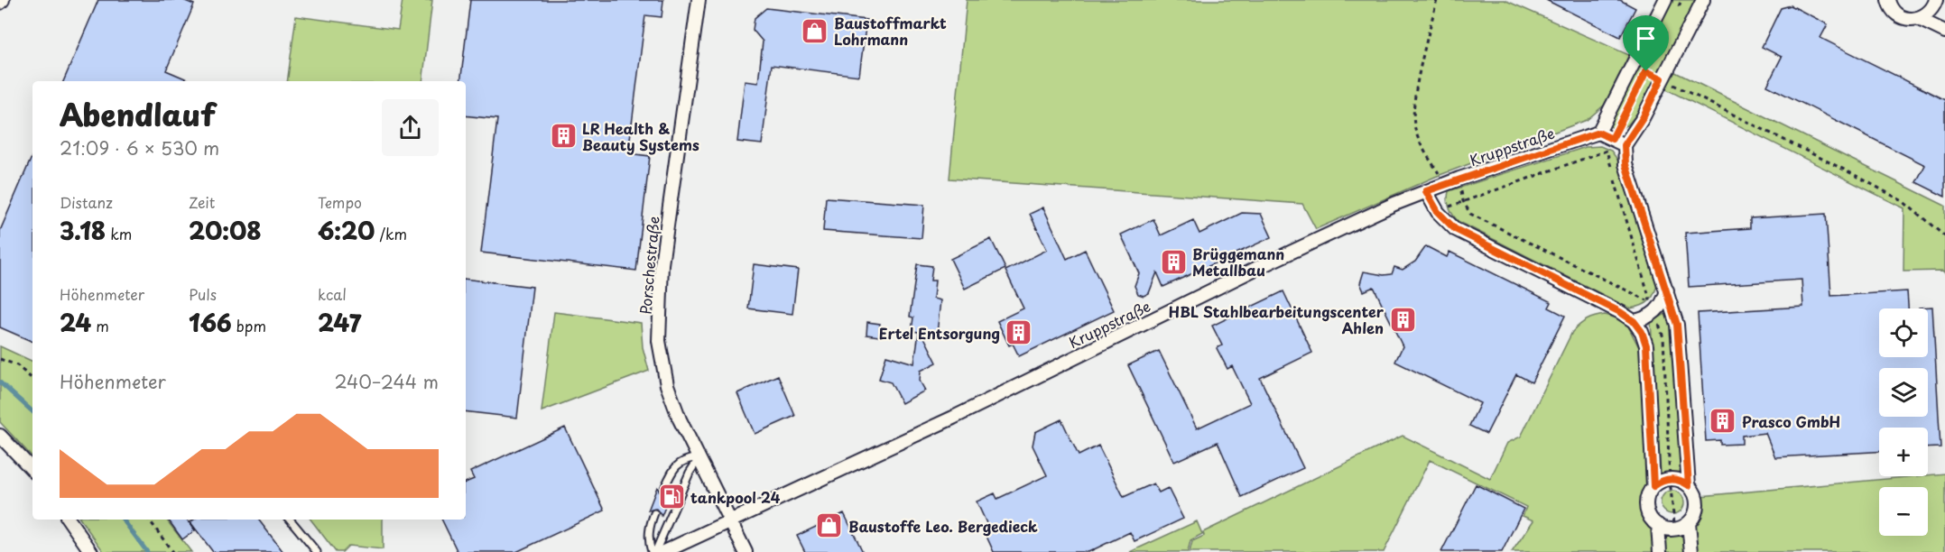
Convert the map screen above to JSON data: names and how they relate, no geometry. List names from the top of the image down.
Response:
{
  "streets": {
    "street": ["Kruppstraße", "Porschestraße"]
  },
  "crossings": [
    ["Kruppstraße", "Porschestraße"]
  ],
  "places": {
    "shop": ["Baustoffmarkt Lohrmann", "Baustoffe Leo. Bergedieck"],
    "building": [
      "LR Health & Beauty Systems",
      "Brüggemann Metallbau",
      "HBL Stahlbearbeitungscenter Ahlen",
      "Ertel Entsorgung",
      "Prasco GmbH"
    ],
    "fuel station": ["tankpool 24"]
  },
  "page": {
    "heading": ["Abendlauf", "21:09 · 6 × 530 m"],
    "stats": [
      ["Distanz", "3.18 km"],
      ["Zeit", "20:08"],
      ["Tempo", "6:20 /km"],
      ["Höhenmeter", "24 m"],
      ["Puls", "166 bpm"],
      ["kcal", "247"]
    ],
    "map_buttons": ["+", "−"],
    "chart": ["Höhenmeter", "240–244 m"]
  }
}
